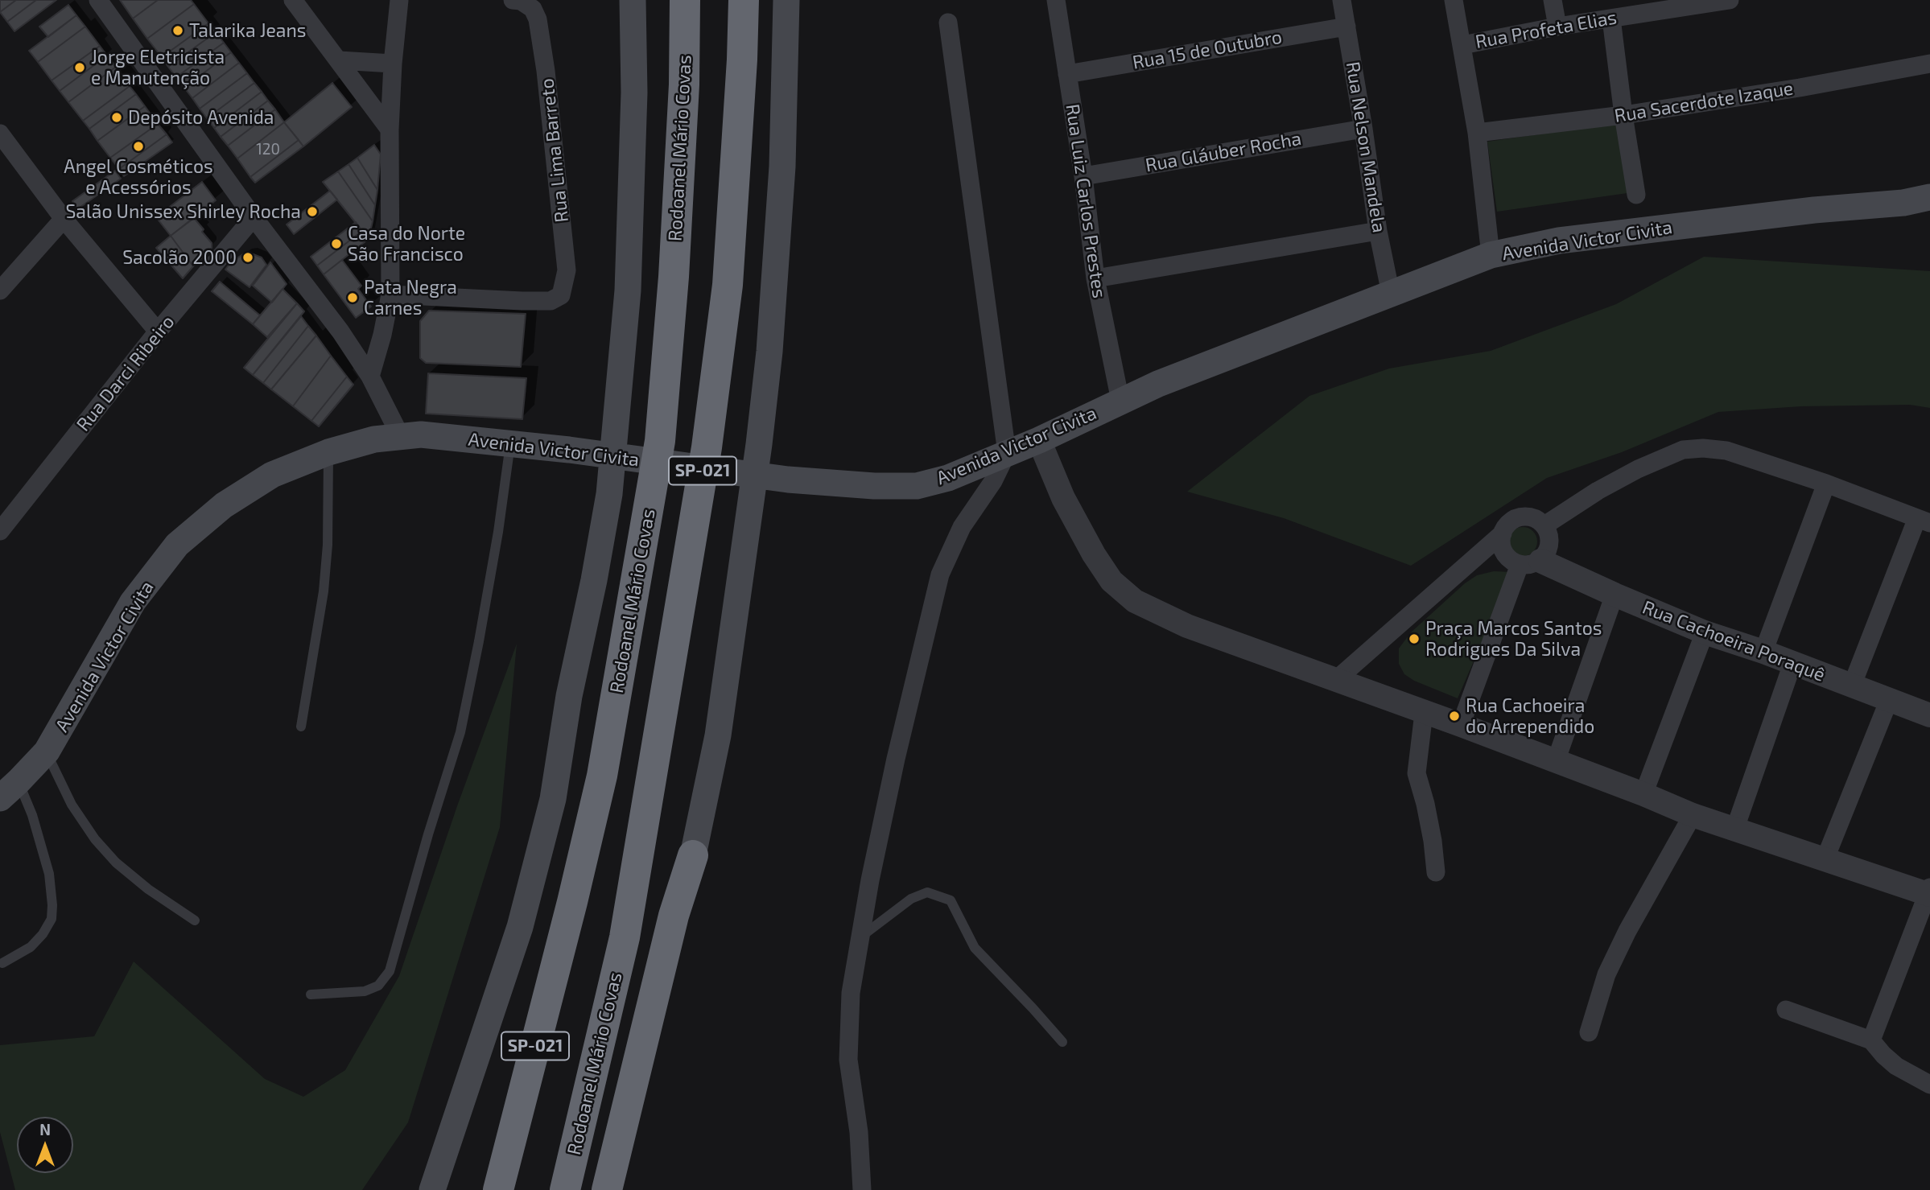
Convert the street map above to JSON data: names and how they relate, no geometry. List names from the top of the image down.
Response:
{
  "streets": {
    "highway": ["Rodoanel Mário Covas", "SP-021"],
    "main road": ["Avenida Victor Civita"],
    "street": [
      "Rua Profeta Elias",
      "Rua 15 de Outubro",
      "Rua Sacerdote Izaque",
      "Rua Nelson Mandela",
      "Rua Lima Barreto",
      "Rua Gláuber Rocha",
      "Rua Luiz Carlos Prestes",
      "Rua Darci Ribeiro",
      "Rua Cachoeira Poraquê"
    ]
  },
  "crossings": [
    ["Rua 15 de Outubro", "Rua Nelson Mandela"],
    ["Rua 15 de Outubro", "Rua Luiz Carlos Prestes"],
    ["Rua Nelson Mandela", "Rua Gláuber Rocha"],
    ["Rua Nelson Mandela", "Avenida Victor Civita"],
    ["Rua Gláuber Rocha", "Rua Luiz Carlos Prestes"],
    ["Rua Luiz Carlos Prestes", "Avenida Victor Civita"]
  ],
  "places": [
    "Talarika Jeans",
    "Jorge Eletricista e Manutenção",
    "Depósito Avenida",
    "Angel Cosméticos e Acessórios",
    "Salão Unissex Shirley Rocha",
    "Casa do Norte São Francisco",
    "Sacolão 2000",
    "Pata Negra Carnes",
    "Praça Marcos Santos Rodrigues Da Silva",
    "Rua Cachoeira do Arrependido"
  ],
  "house_numbers": ["120"],
  "north": "top"
}
